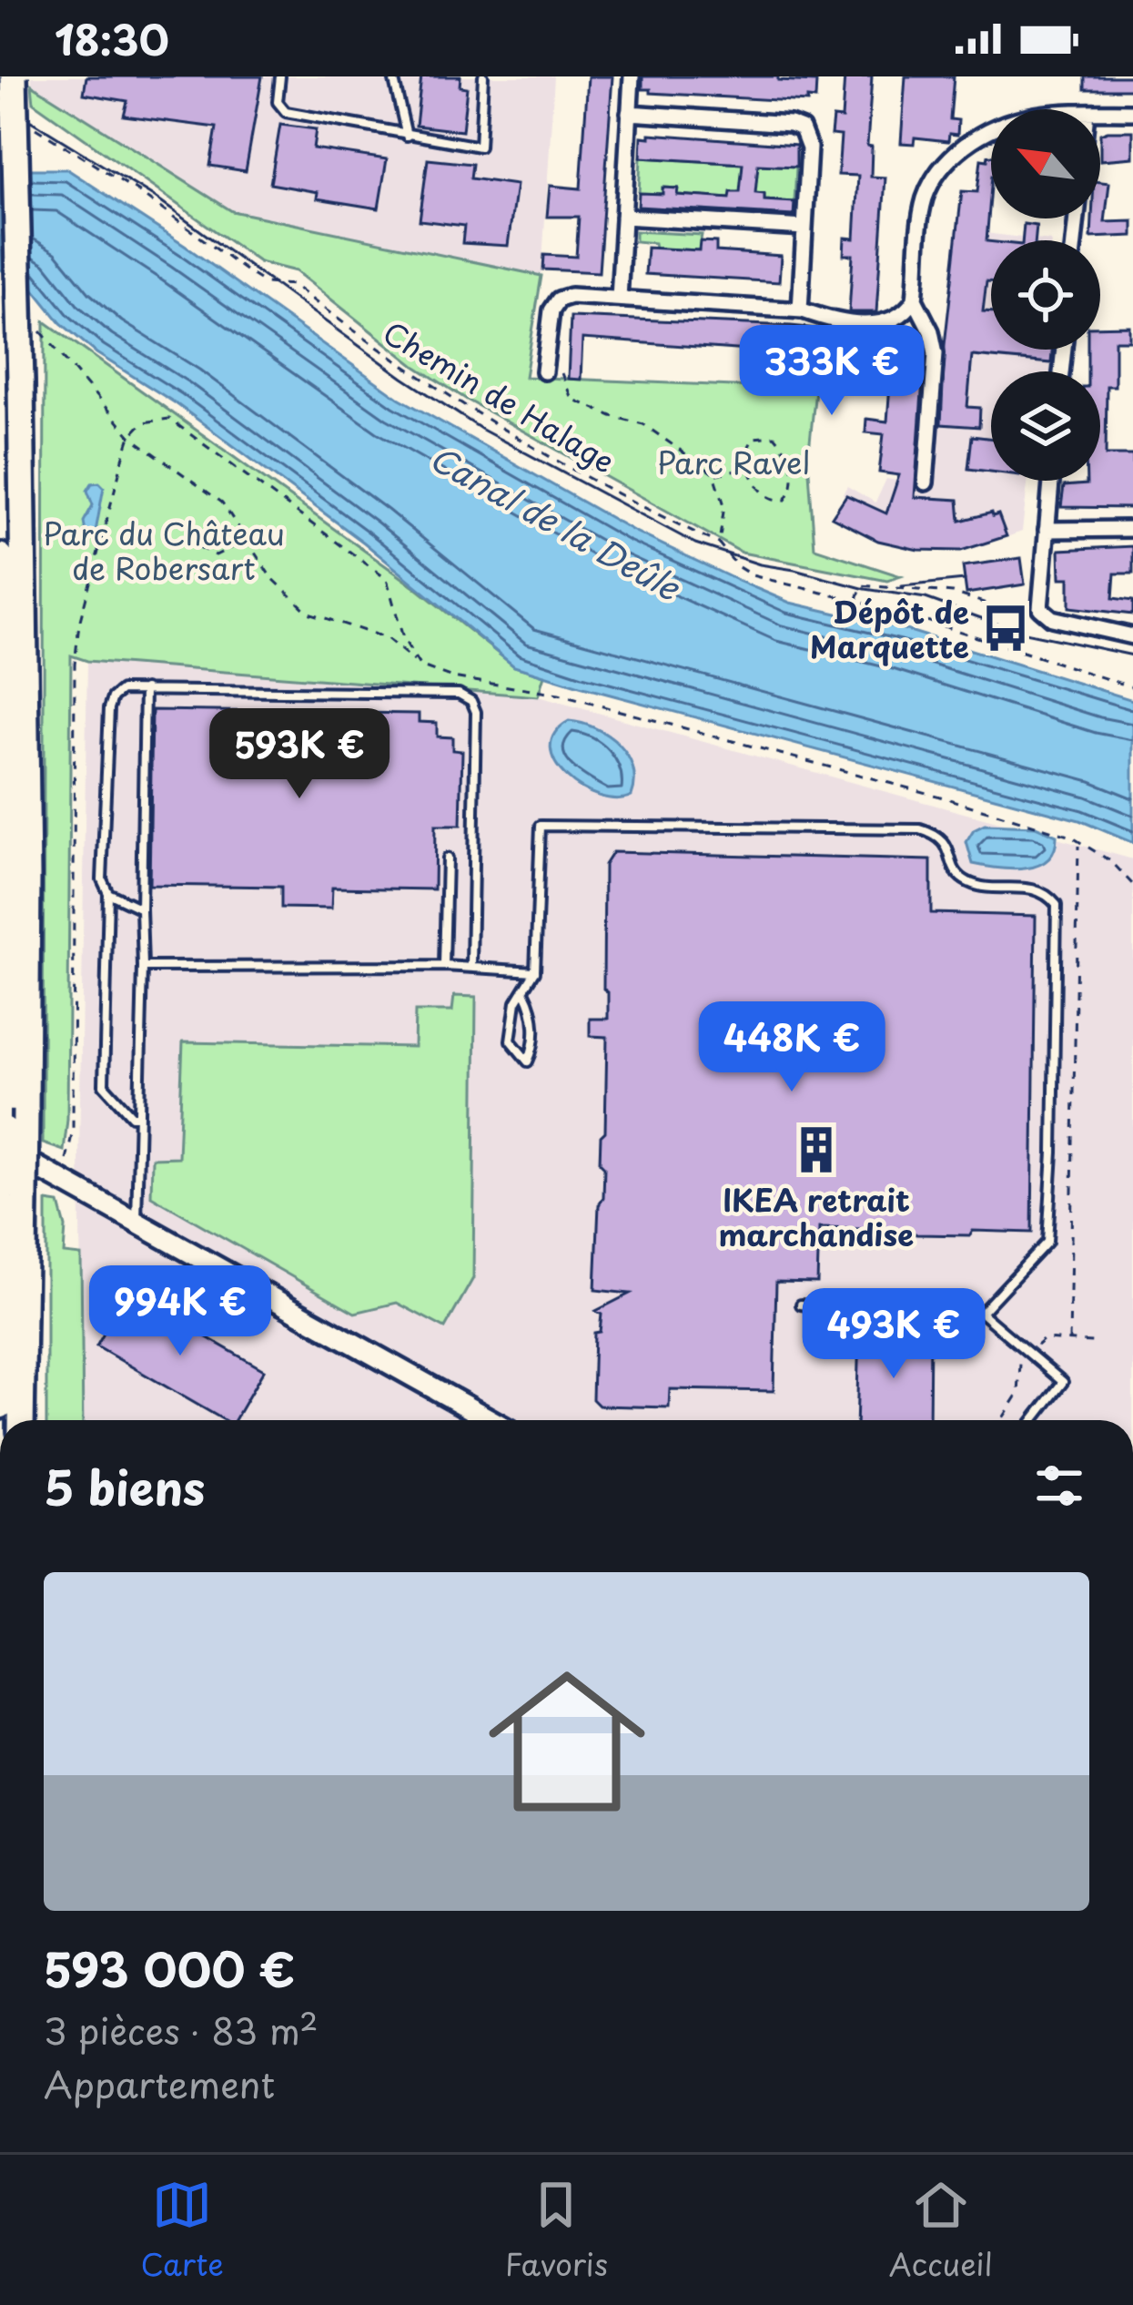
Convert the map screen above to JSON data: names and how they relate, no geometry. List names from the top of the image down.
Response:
{
  "streets": {
    "path": ["Chemin de Halage"]
  },
  "water": ["Canal de la Deûle"],
  "parks": ["Parc Ravel", "Parc du Château de Robersart"],
  "places": {
    "bus stop": ["Dépôt de Marquette"],
    "building": ["IKEA retrait marchandise"]
  },
  "north": "top left",
  "page": {
    "status": "18:30",
    "price": [
      "333K €",
      "593K €",
      "448K €",
      "994K €",
      "493K €"
    ],
    "heading": "5 biens",
    "list": [
      {
        "name": "593 000 €",
        "note": "3 pièces · 83 m² · Appartement"
      }
    ],
    "tabs": ["Carte", "Favoris", "Accueil"]
  }
}
